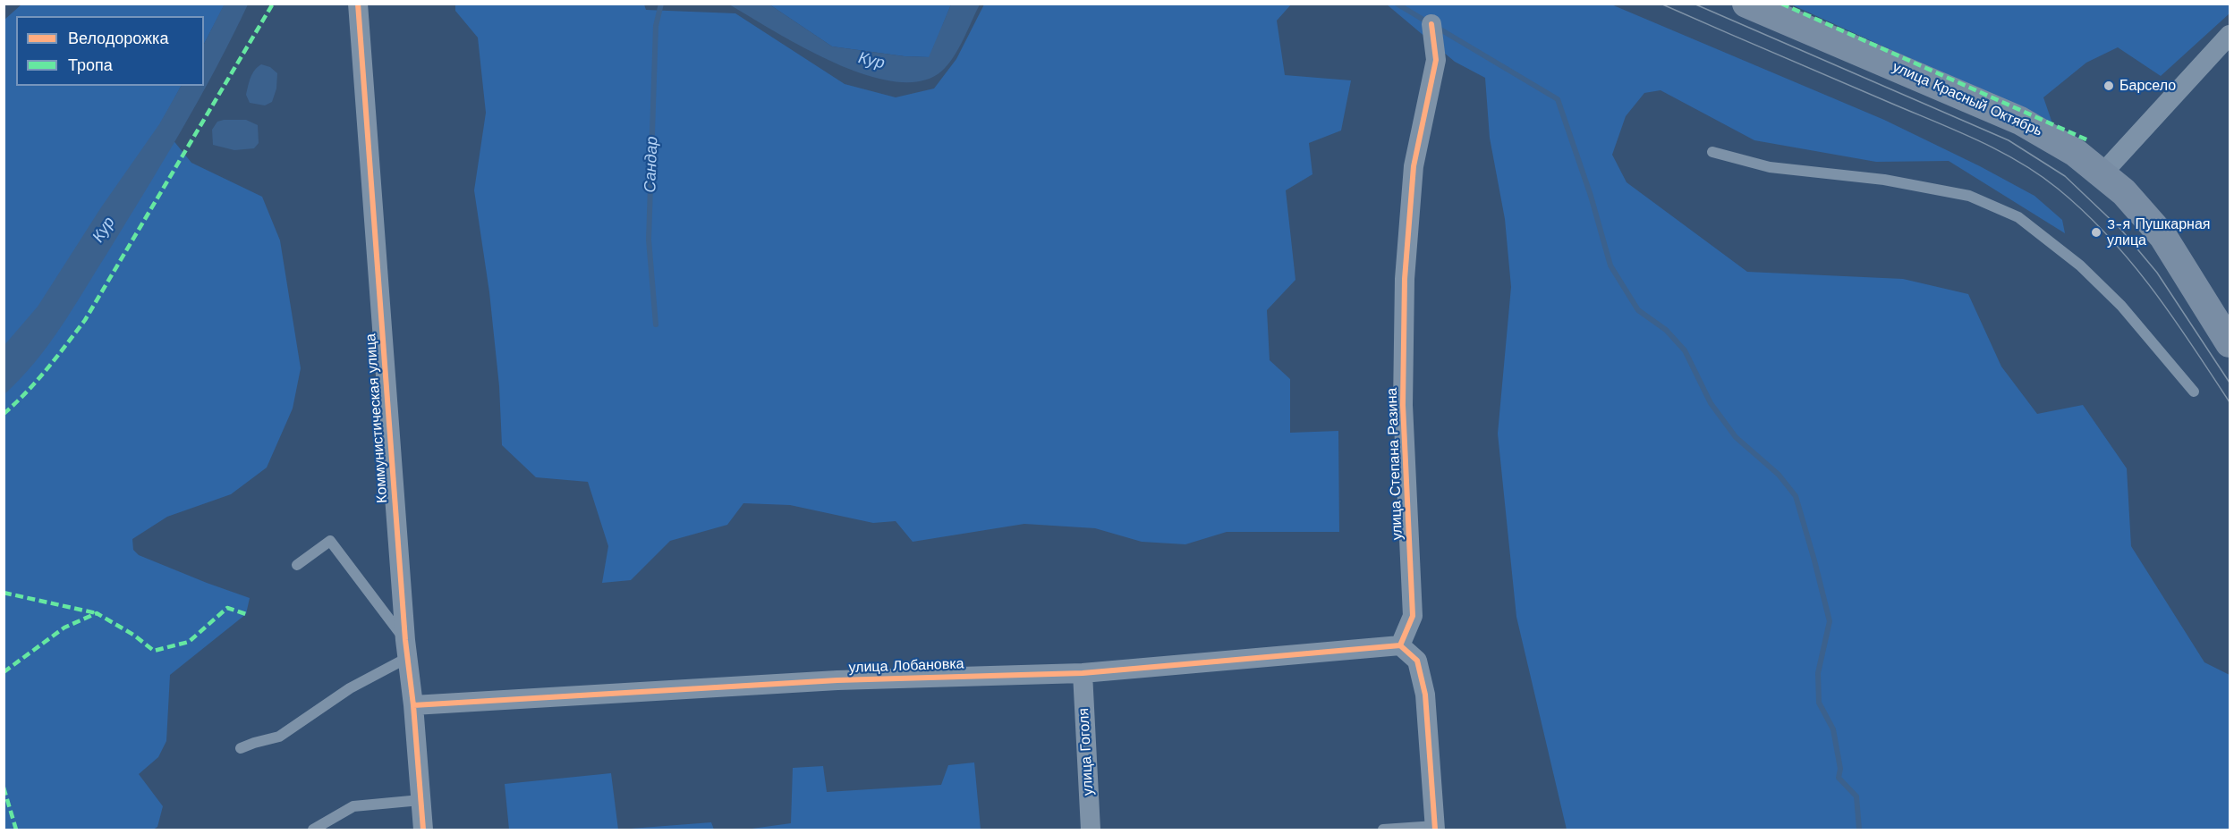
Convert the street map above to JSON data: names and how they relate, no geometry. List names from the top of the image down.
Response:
{
  "streets": {
    "main road": ["улица Красный Октябрь"],
    "street": [
      "Коммунистическая улица",
      "улица Степана Разина",
      "улица Лобановка",
      "улица Гоголя"
    ]
  },
  "crossings": [
    ["Коммунистическая улица", "улица Лобановка"],
    ["улица Степана Разина", "улица Лобановка"],
    ["улица Лобановка", "улица Гоголя"]
  ],
  "water": ["Кур", "Сандар"],
  "places": ["Барсело", "3-я Пушкарная улица"],
  "legend": ["Велодорожка", "Тропа"]
}
